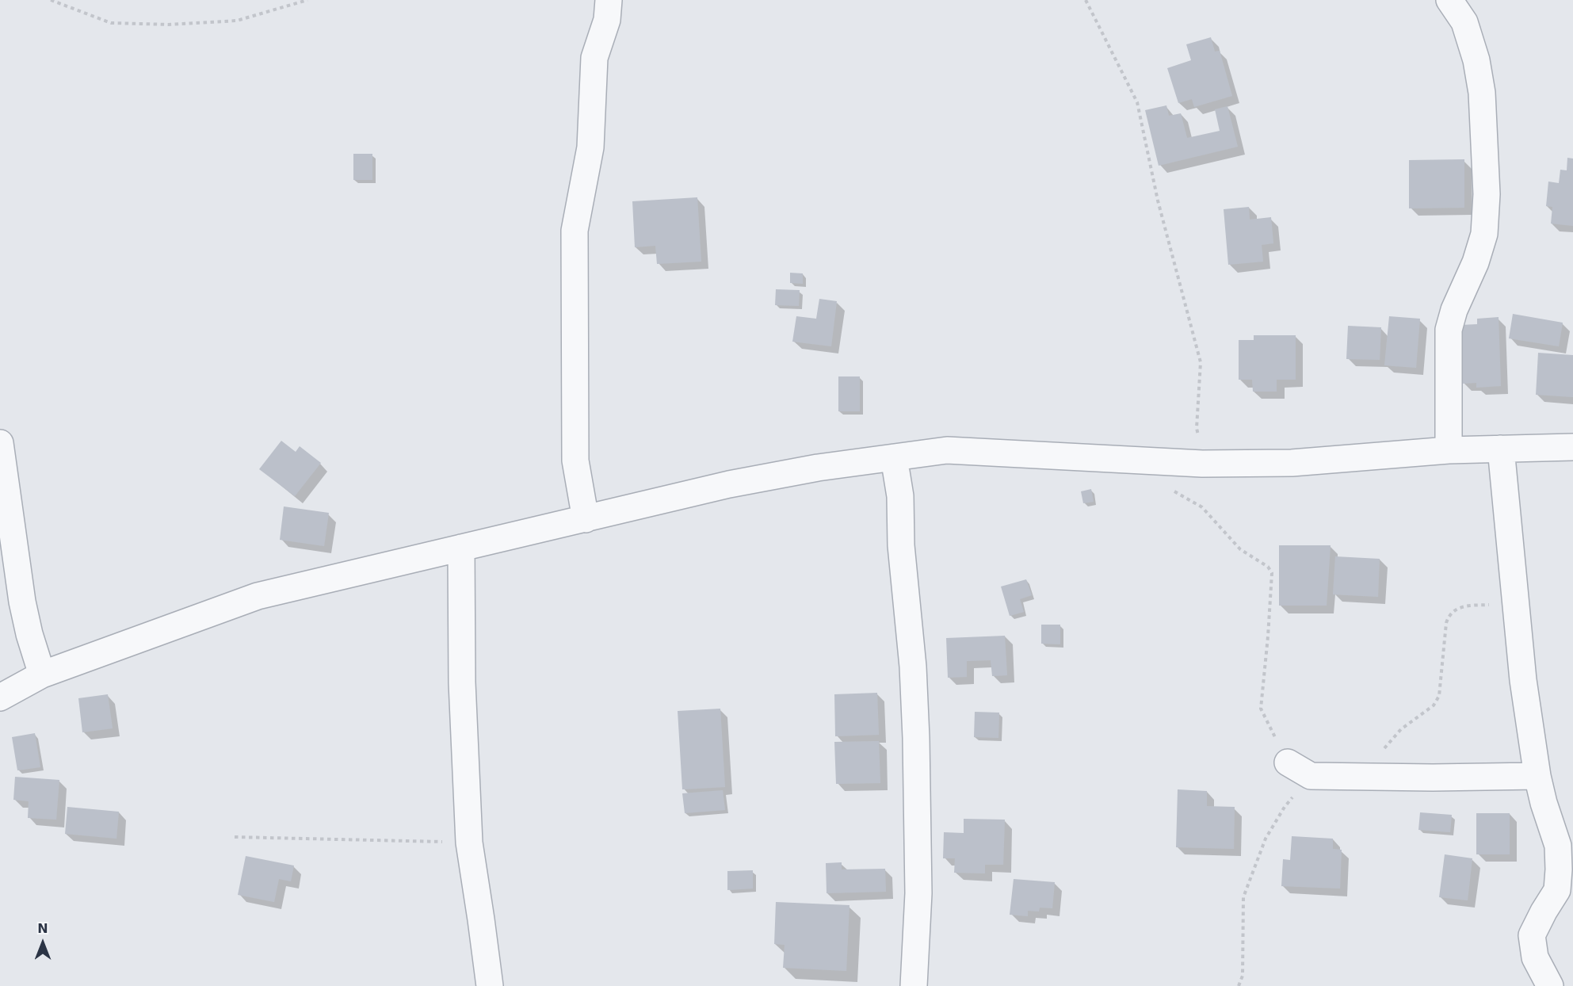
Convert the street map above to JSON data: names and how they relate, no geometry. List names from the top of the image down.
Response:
{
  "north": "top"
}
